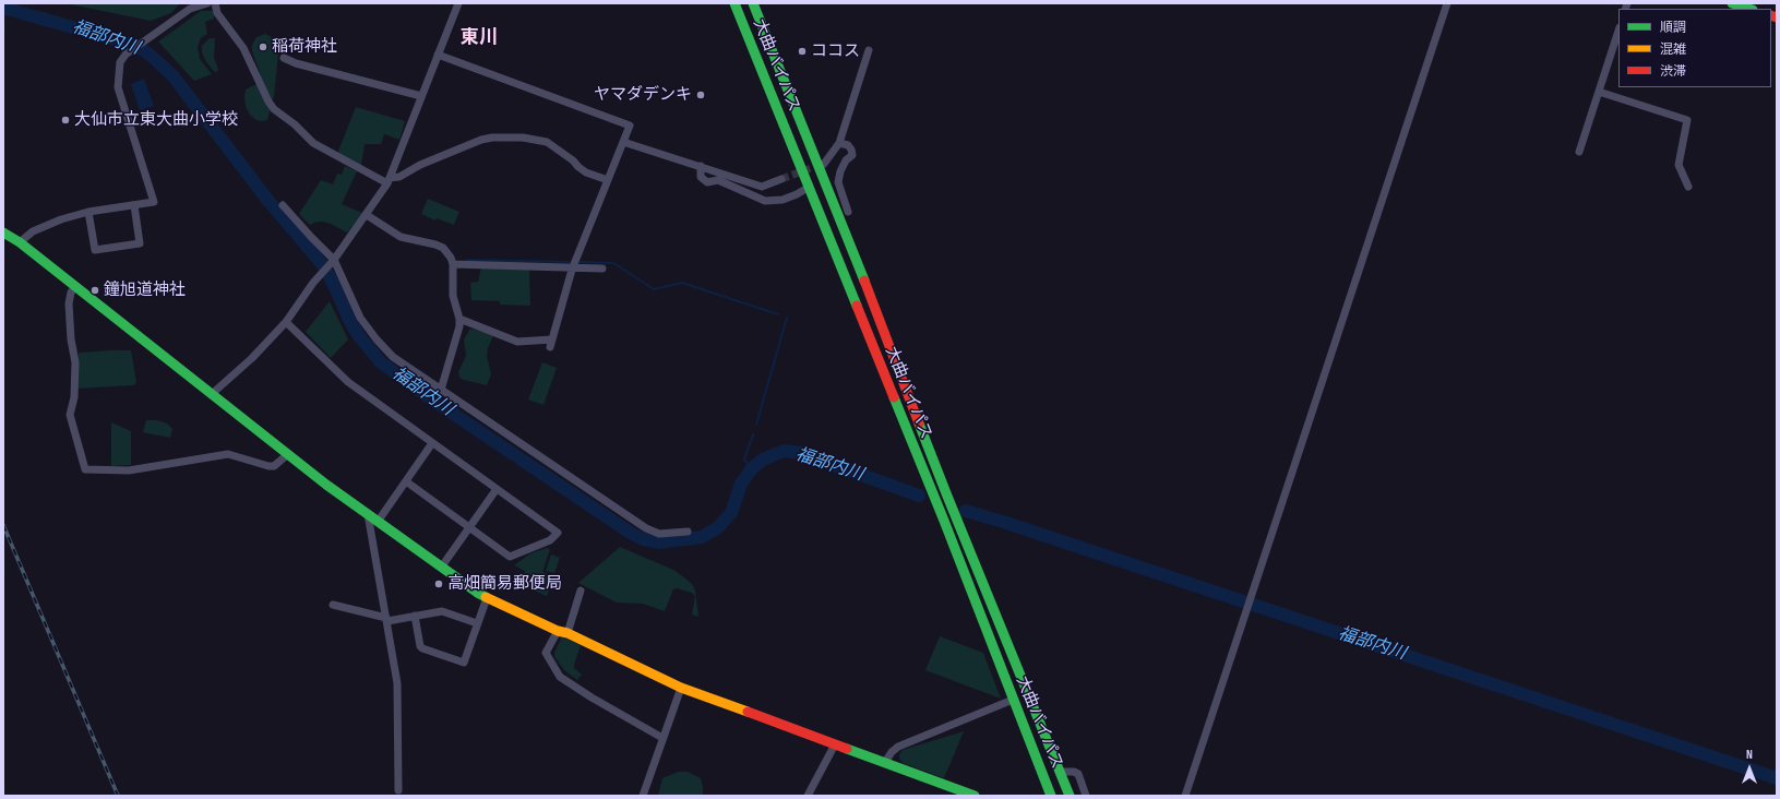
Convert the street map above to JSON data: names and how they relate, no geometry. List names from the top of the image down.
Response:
{
  "streets": {
    "main road": ["大曲バイパス"]
  },
  "districts": ["東川"],
  "water": ["福部内川"],
  "places": [
    "稲荷神社",
    "ココス",
    "ヤマダデンキ",
    "大仙市立東大曲小学校",
    "鐘旭道神社",
    "高畑簡易郵便局"
  ],
  "legend": ["順調", "混雑", "渋滞"],
  "north": "top"
}
